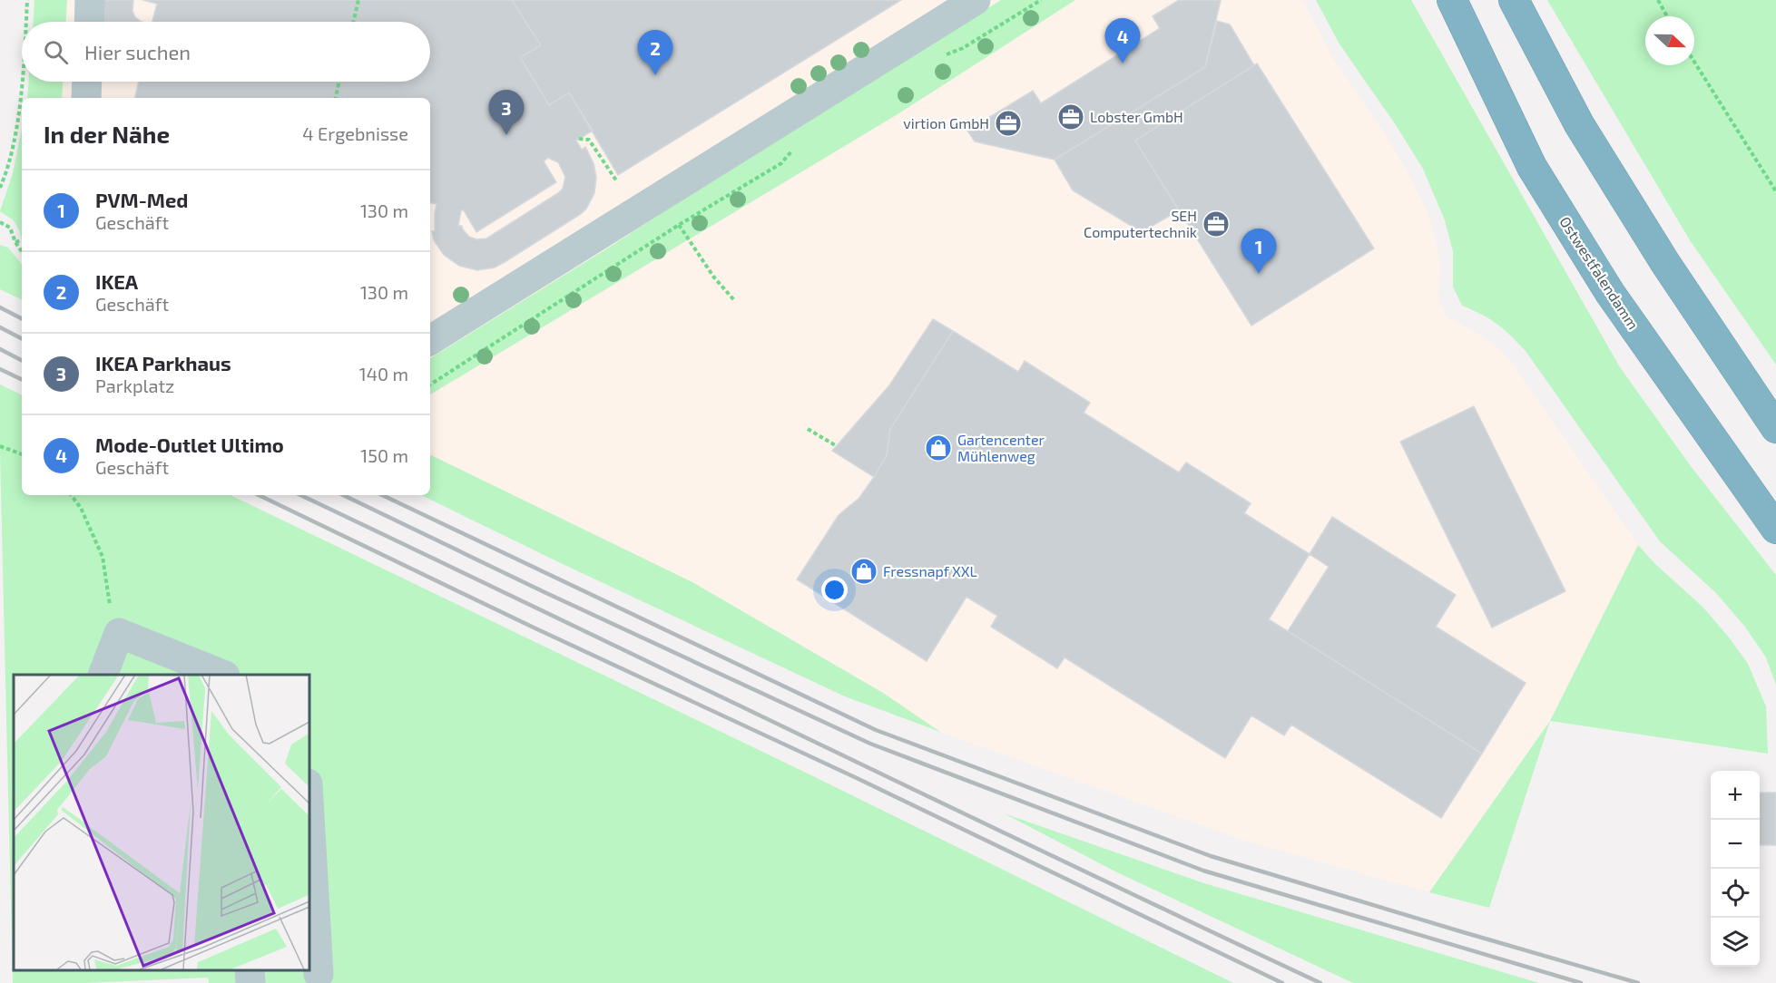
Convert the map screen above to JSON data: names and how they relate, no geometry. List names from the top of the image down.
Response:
{
  "streets": {
    "highway": ["Ostwestfalendamm"]
  },
  "places": {
    "office": ["Lobster GmbH", "virtion GmbH", "SEH Computertechnik"],
    "shop": ["Gartencenter Mühlenweg", "Fressnapf XXL"]
  },
  "north": "right",
  "page": {
    "pins": [
      "4",
      "2",
      "3",
      "1"
    ],
    "search": "Hier suchen",
    "heading": ["In der Nähe", "4 Ergebnisse"],
    "list": [
      {
        "mark": "1",
        "name": "PVM-Med",
        "note": "Geschäft",
        "value": "130 m"
      },
      {
        "mark": "2",
        "name": "IKEA",
        "note": "Geschäft",
        "value": "130 m"
      },
      {
        "mark": "3",
        "name": "IKEA Parkhaus",
        "note": "Parkplatz",
        "value": "140 m"
      },
      {
        "mark": "4",
        "name": "Mode-Outlet Ultimo",
        "note": "Geschäft",
        "value": "150 m"
      }
    ],
    "map_buttons": ["+", "−"]
  }
}
